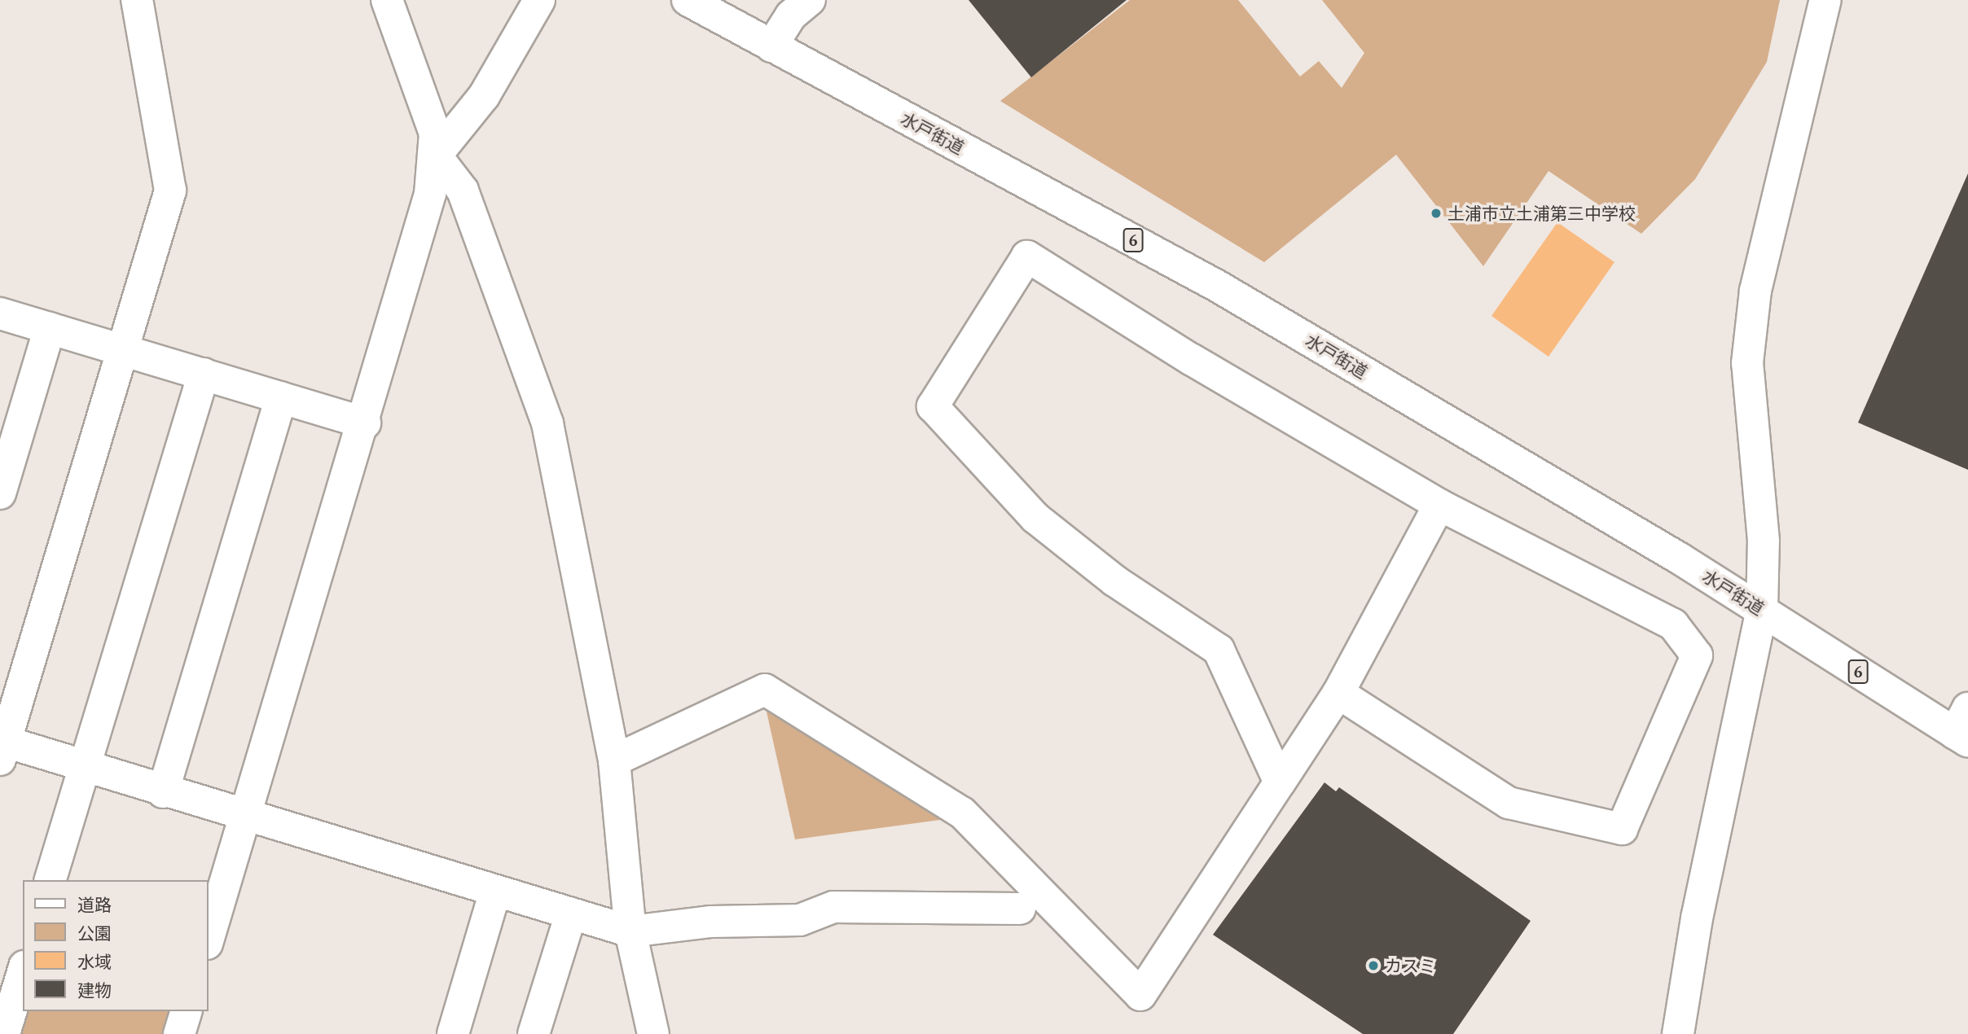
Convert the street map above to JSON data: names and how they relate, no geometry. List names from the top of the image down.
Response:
{
  "streets": {
    "main road": ["水戸街道", "6"]
  },
  "places": ["土浦市立土浦第三中学校", "カスミ"],
  "legend": [
    "道路",
    "公園",
    "水域",
    "建物"
  ]
}
